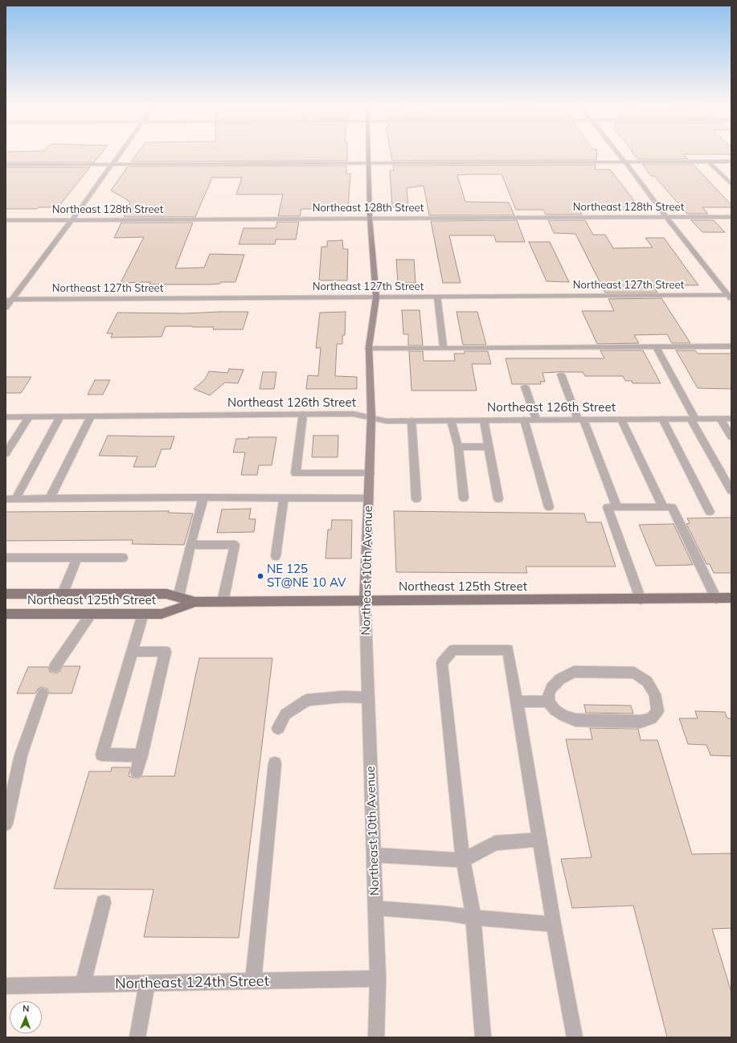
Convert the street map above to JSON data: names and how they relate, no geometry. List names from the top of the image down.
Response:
{
  "streets": {
    "main road": ["Northeast 125th Street"],
    "street": [
      "Northeast 128th Street",
      "Northeast 127th Street",
      "Northeast 126th Street",
      "Northeast 10th Avenue",
      "Northeast 124th Street"
    ]
  },
  "crossings": [
    ["Northeast 128th Street", "Northeast 10th Avenue"],
    ["Northeast 127th Street", "Northeast 10th Avenue"],
    ["Northeast 126th Street", "Northeast 10th Avenue"],
    ["Northeast 10th Avenue", "Northeast 125th Street"],
    ["Northeast 10th Avenue", "Northeast 124th Street"]
  ],
  "places": ["NE 125 ST@NE 10 AV"],
  "north": "top"
}
